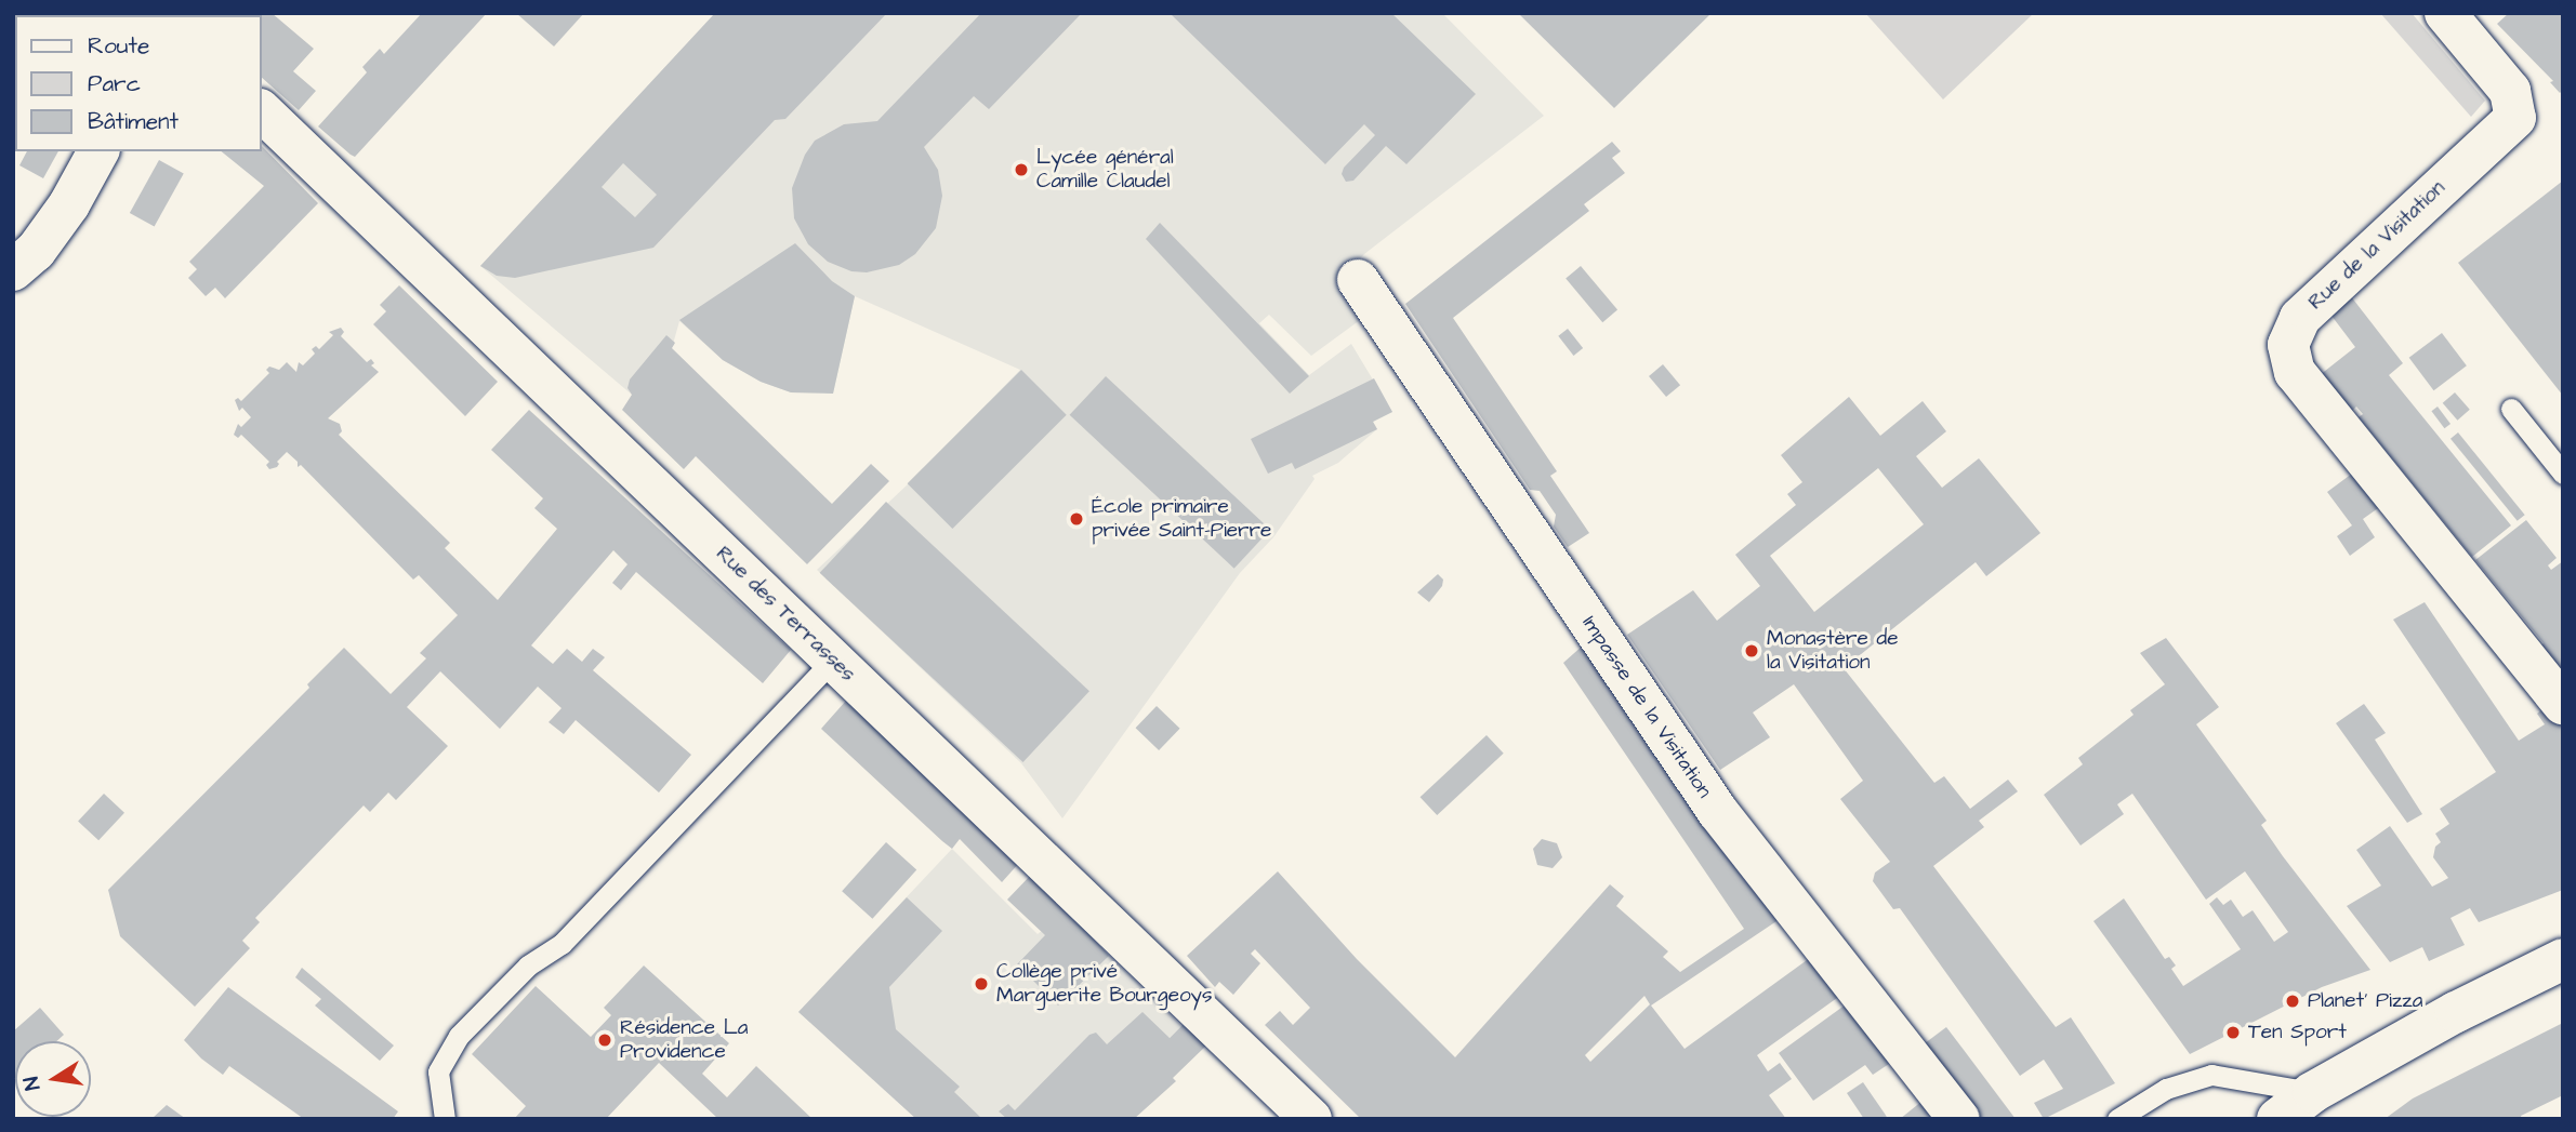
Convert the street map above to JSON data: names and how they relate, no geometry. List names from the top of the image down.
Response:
{
  "streets": {
    "street": ["Rue de la Visitation", "Rue des Terrasses", "Impasse de la Visitation"]
  },
  "places": [
    "Lycée général Camille Claudel",
    "École primaire privée Saint-Pierre",
    "Monastère de la Visitation",
    "Collège privé Marguerite Bourgeoys",
    "Planet' Pizza",
    "Ten Sport",
    "Résidence La Providence"
  ],
  "legend": ["Route", "Parc", "Bâtiment"],
  "north": "left"
}
